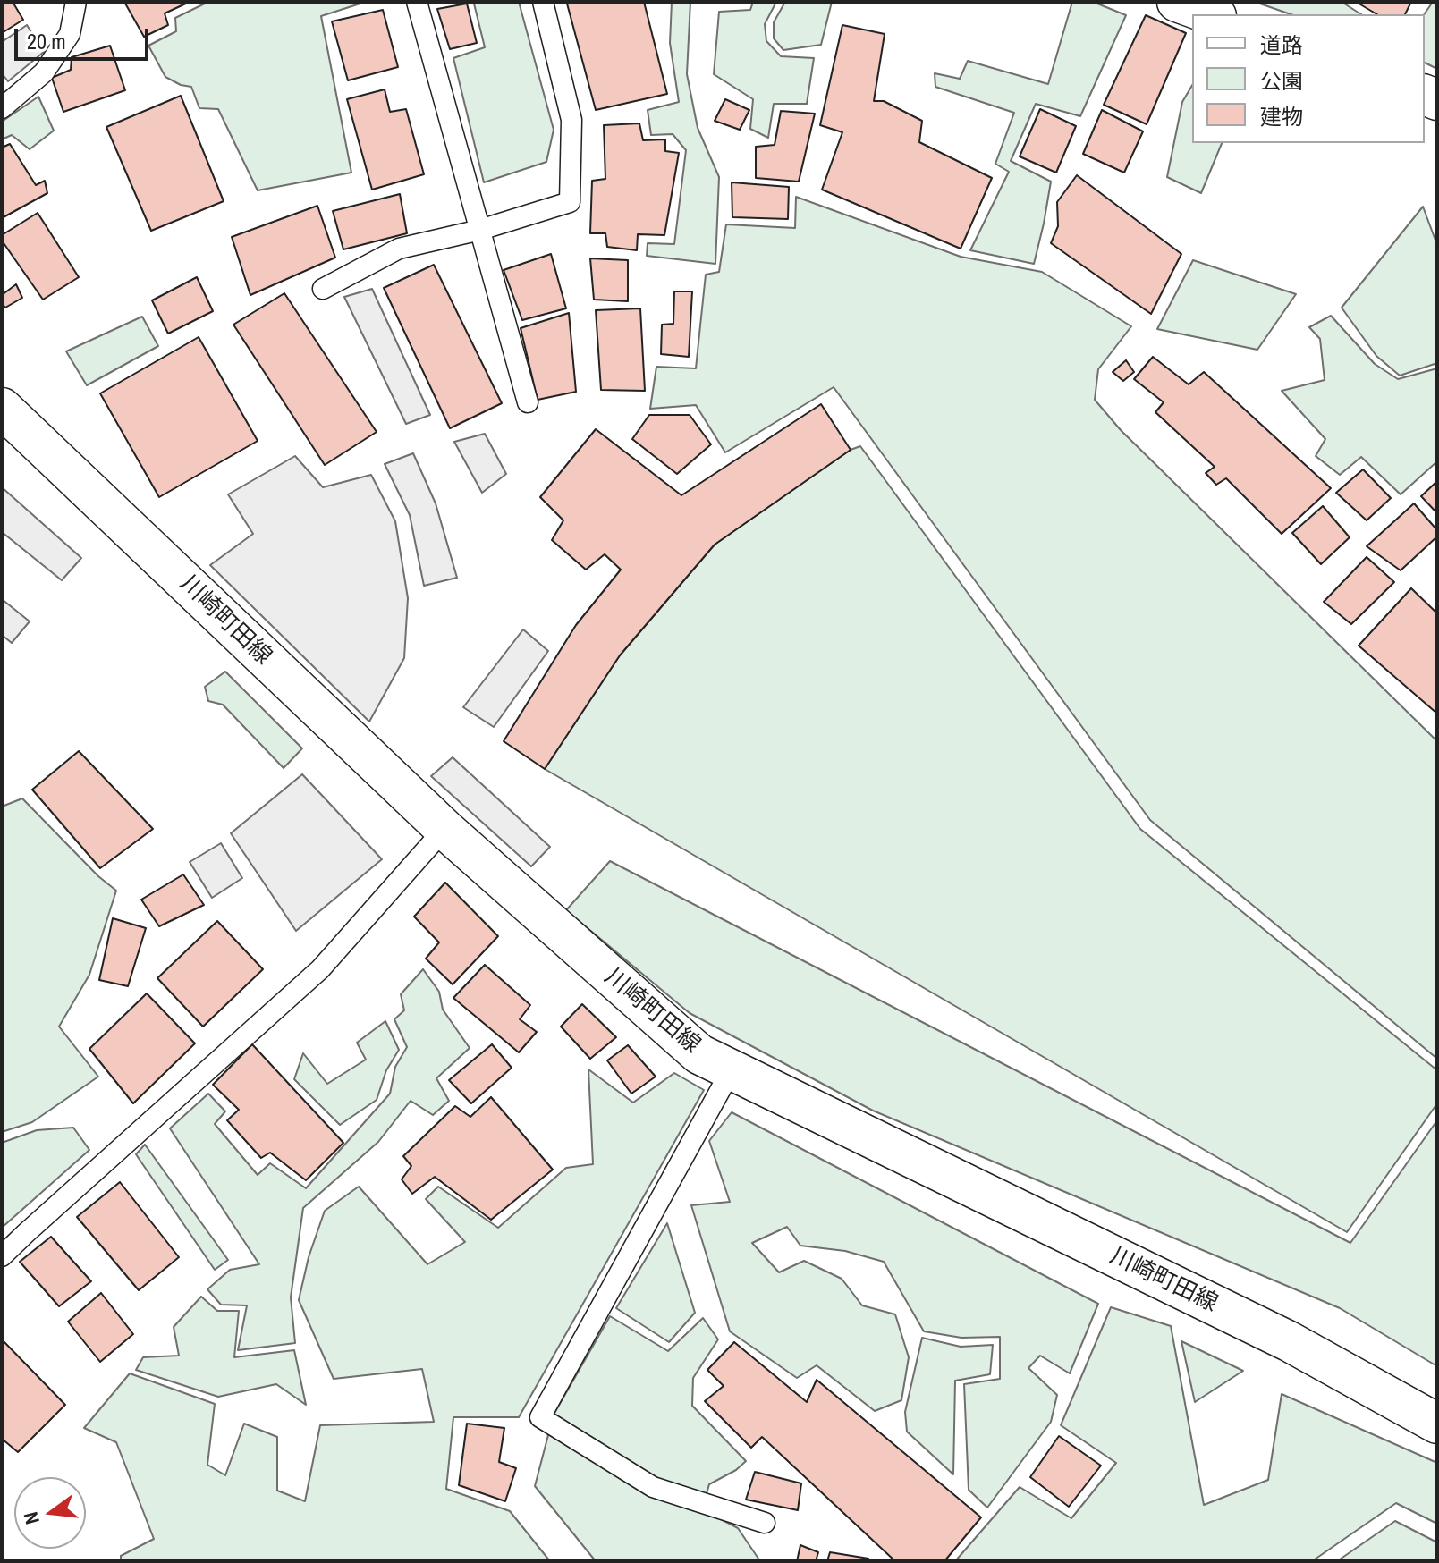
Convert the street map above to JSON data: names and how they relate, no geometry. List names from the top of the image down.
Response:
{
  "streets": {
    "main road": ["川崎町田線"]
  },
  "legend": ["道路", "公園", "建物"],
  "scale_bar": "20 m",
  "north": "left"
}
